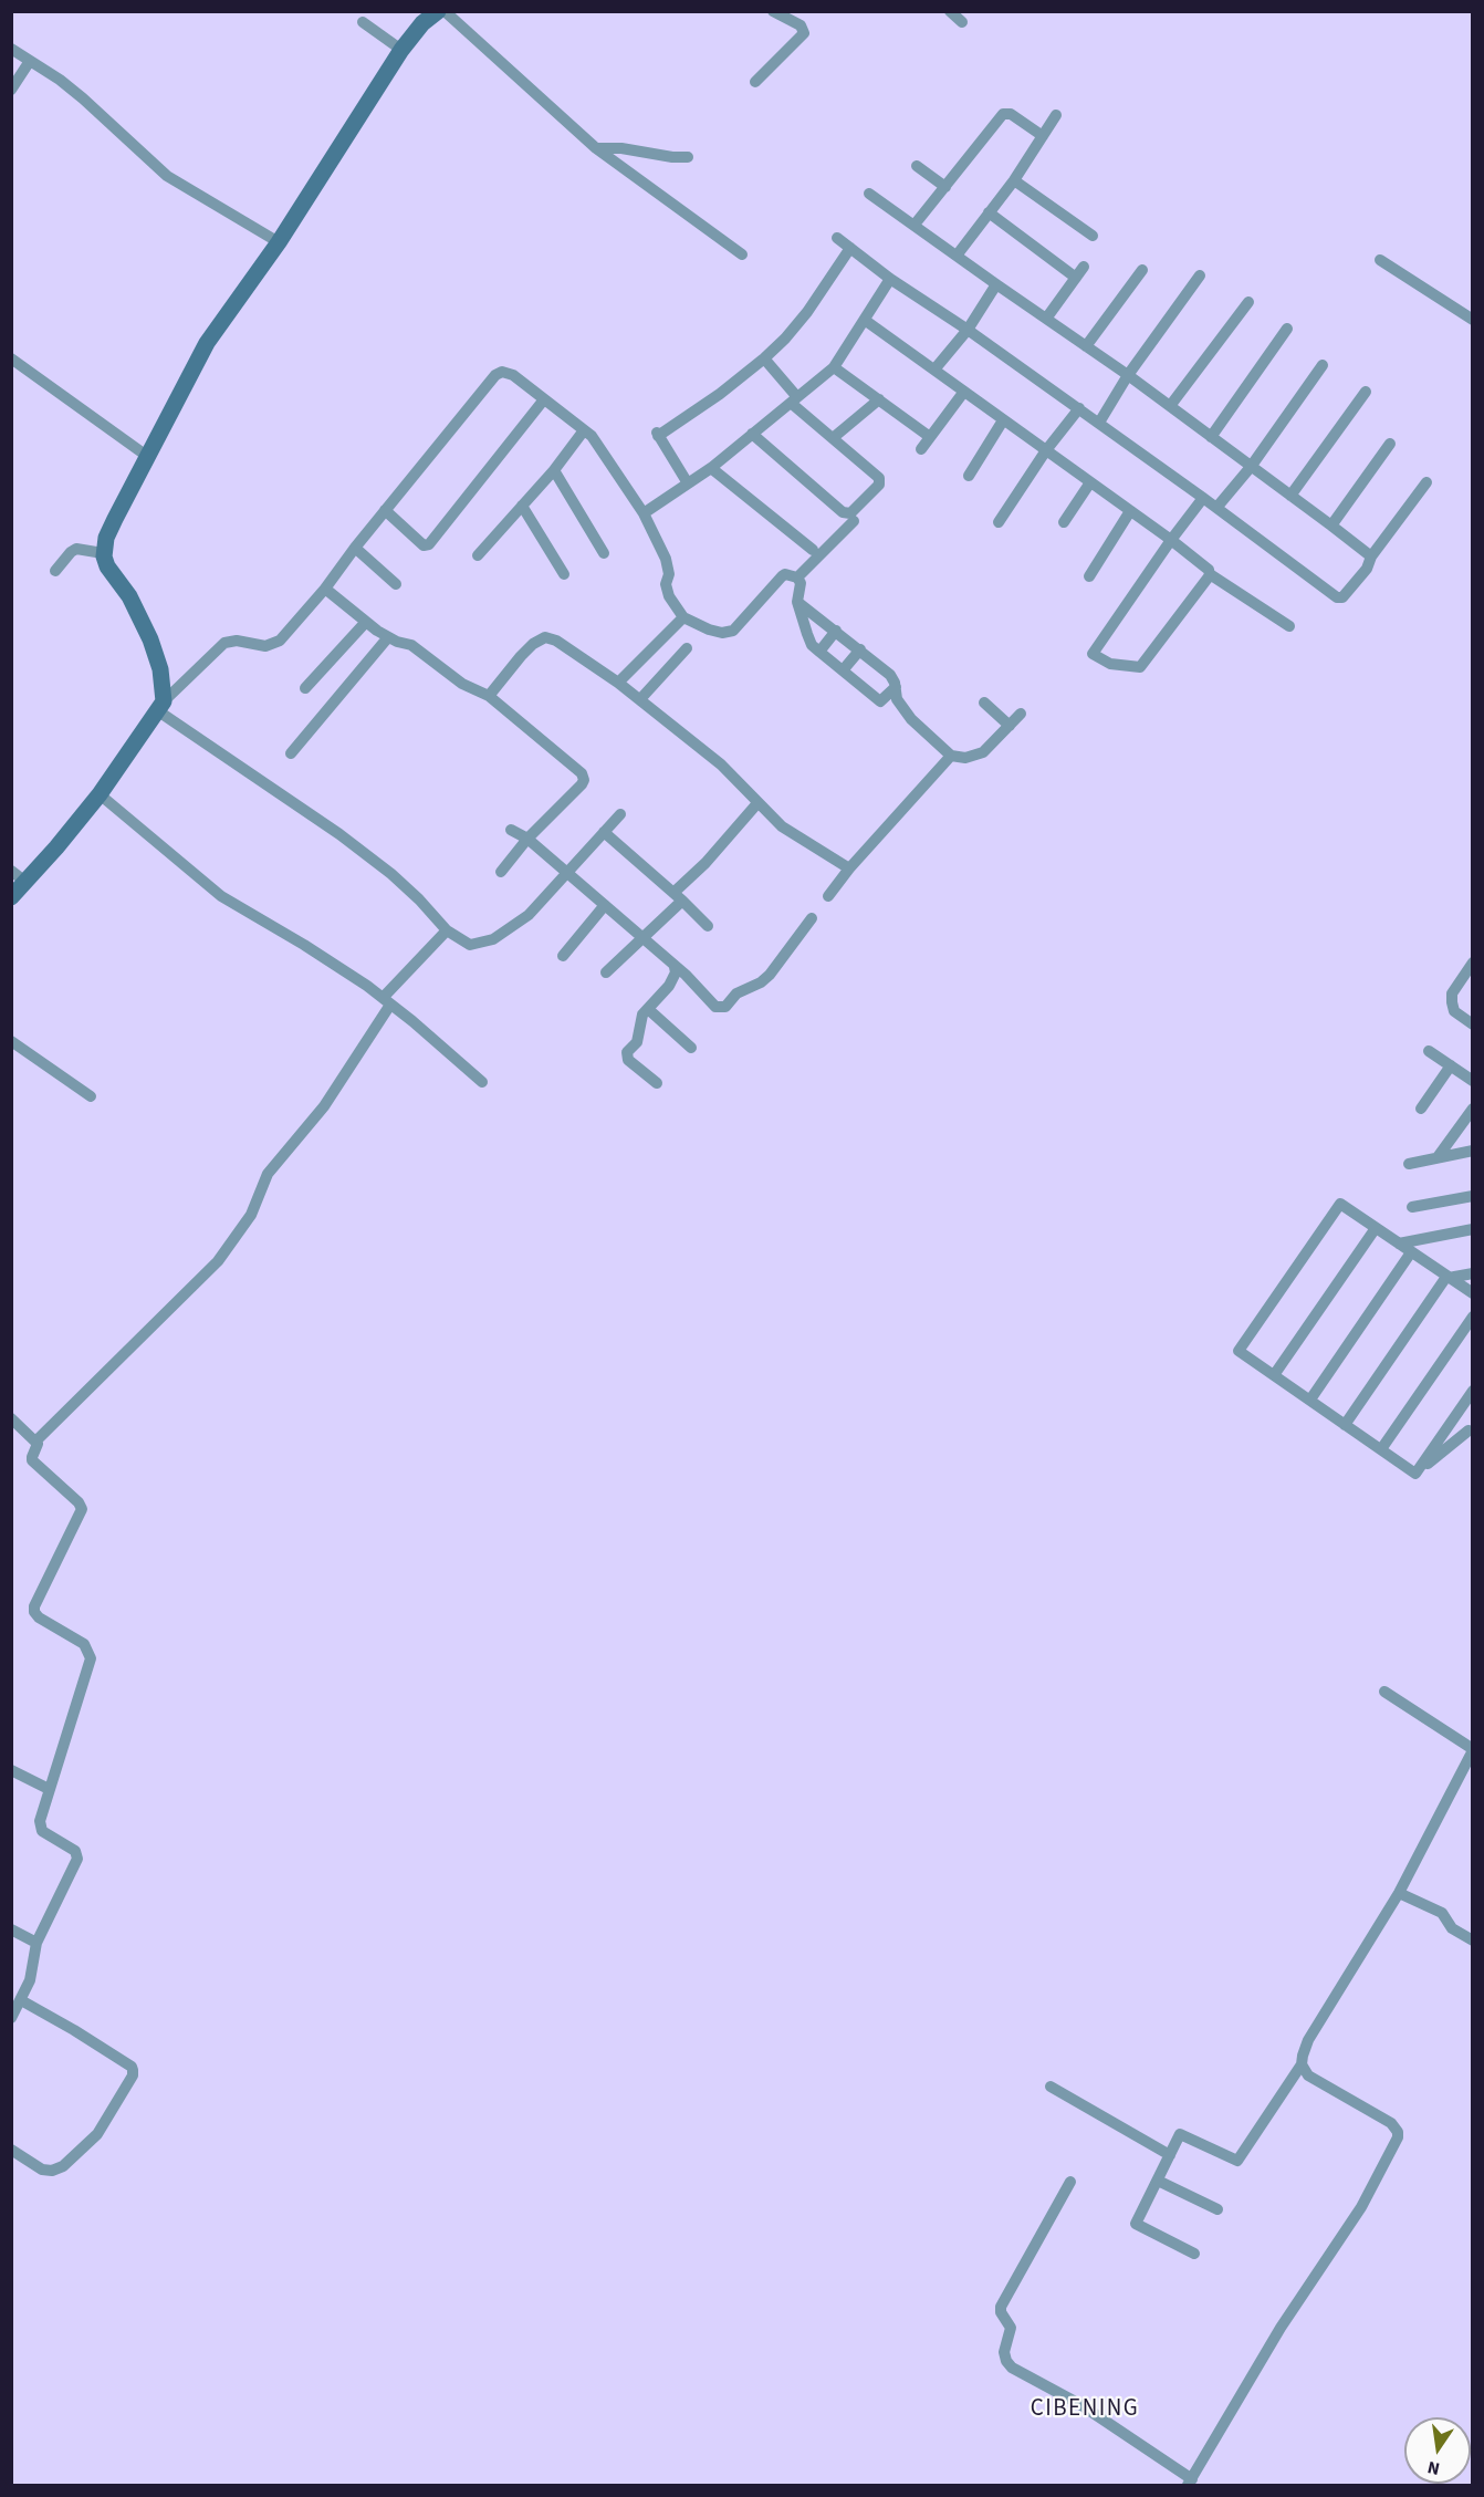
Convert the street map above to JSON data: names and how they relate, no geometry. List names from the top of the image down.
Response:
{
  "districts": ["CIBENING"],
  "north": "bottom"
}
